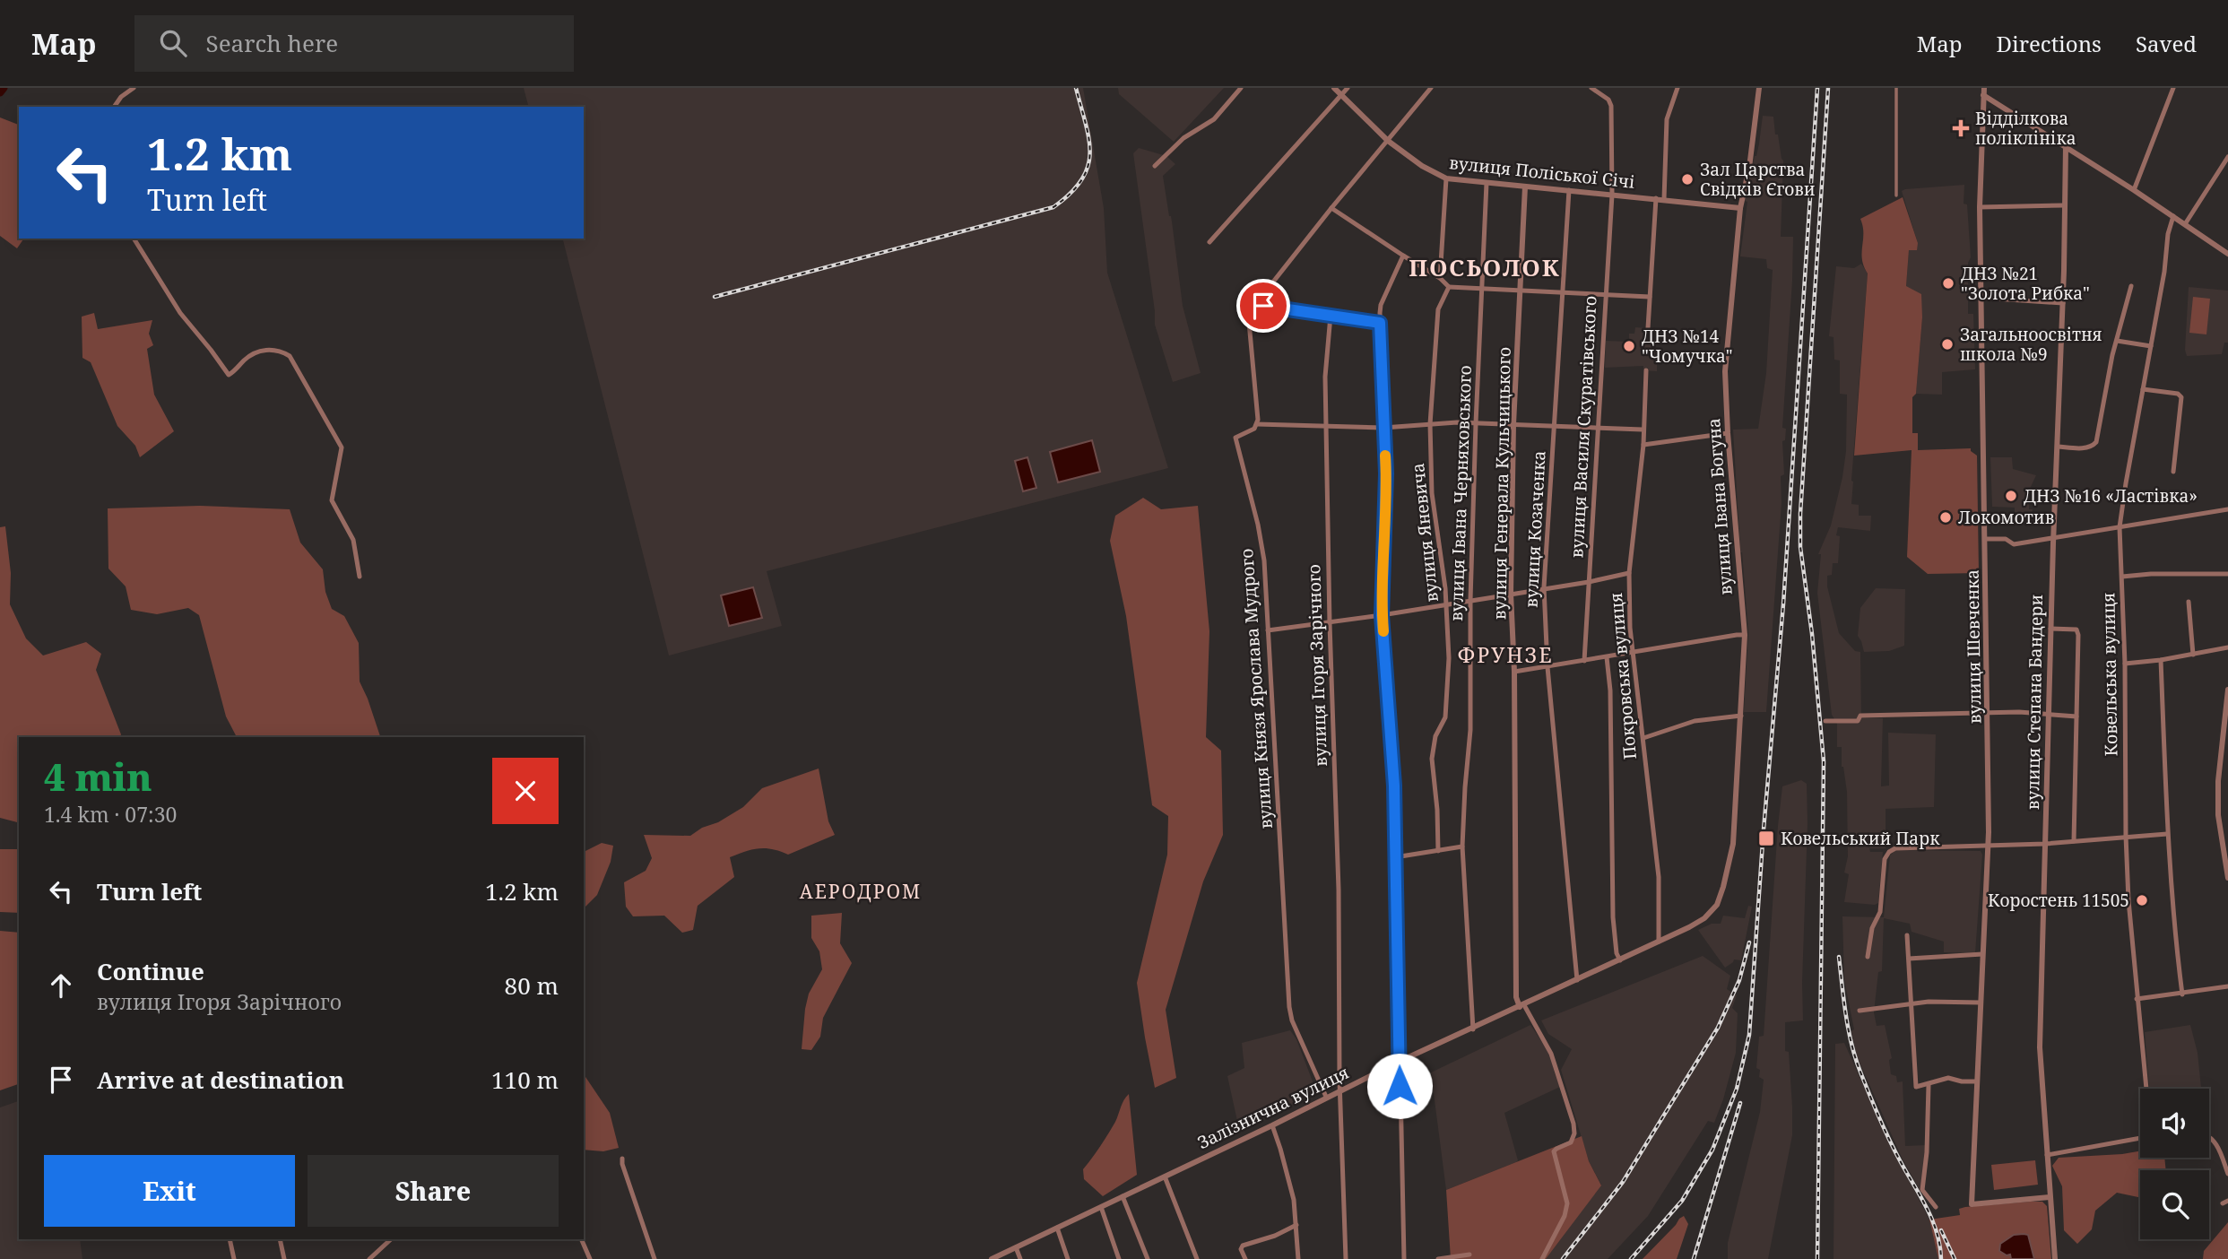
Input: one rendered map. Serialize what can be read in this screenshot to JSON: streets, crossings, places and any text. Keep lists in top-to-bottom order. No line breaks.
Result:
{"streets":{"street":["вулиця Поліської Січі","вулиця Василя Скуратівського","вулиця Генерала Кульчицького","вулиця Івана Черняховського","вулиця Івана Богуна","вулиця Козаченка","вулиця Яневича","вулиця Шевченка","вулиця Ігоря Зарічного","Ковельська вулиця","Покровська вулиця","вулиця Князя Ярослава Мудрого","вулиця Степана Бандери","Залізнична вулиця"]},"crossings":[["вулиця Поліської Січі","вулиця Василя Скуратівського"],["вулиця Поліської Січі","вулиця Генерала Кульчицького"],["вулиця Поліської Січі","вулиця Івана Черняховського"],["вулиця Поліської Січі","вулиця Івана Богуна"],["вулиця Поліської Січі","вулиця Козаченка"],["вулиця Генерала Кульчицького","Залізнична вулиця"],["вулиця Івана Черняховського","Залізнична вулиця"],["вулиця Івана Богуна","Залізнична вулиця"],["вулиця Козаченка","Залізнична вулиця"],["вулиця Шевченка","вулиця Степана Бандери"],["вулиця Ігоря Зарічного","Залізнична вулиця"],["Покровська вулиця","Залізнична вулиця"],["вулиця Князя Ярослава Мудрого","Залізнична вулиця"]],"districts":["ПОСЬОЛОК","ФРУНЗЕ","АЕРОДРОМ"],"places":{"health":["Відділкова поліклініка"],"other":["Зал Царства Свідків Єгови","ДНЗ №21 \"Золота Рибка\"","Загальноосвітня школа №9","ДНЗ №14 \"Чомучка\"","ДНЗ №16 «Ластівка»","Локомотив","Коростень 11505"],"transit":["Ковельський Парк"]},"page":{"header":"Map","search":"Search here","nav":["Map","Directions","Saved"],"turn":["1.2 km","Turn left"],"heading":["4 min","1.4 km · 07:30"],"list":[{"name":"Turn left","value":"1.2 km"},{"name":"Continue","note":"вулиця Ігоря Зарічного","value":"80 m"},{"name":"Arrive at destination","value":"110 m"}],"buttons":["Exit","Share"]}}
